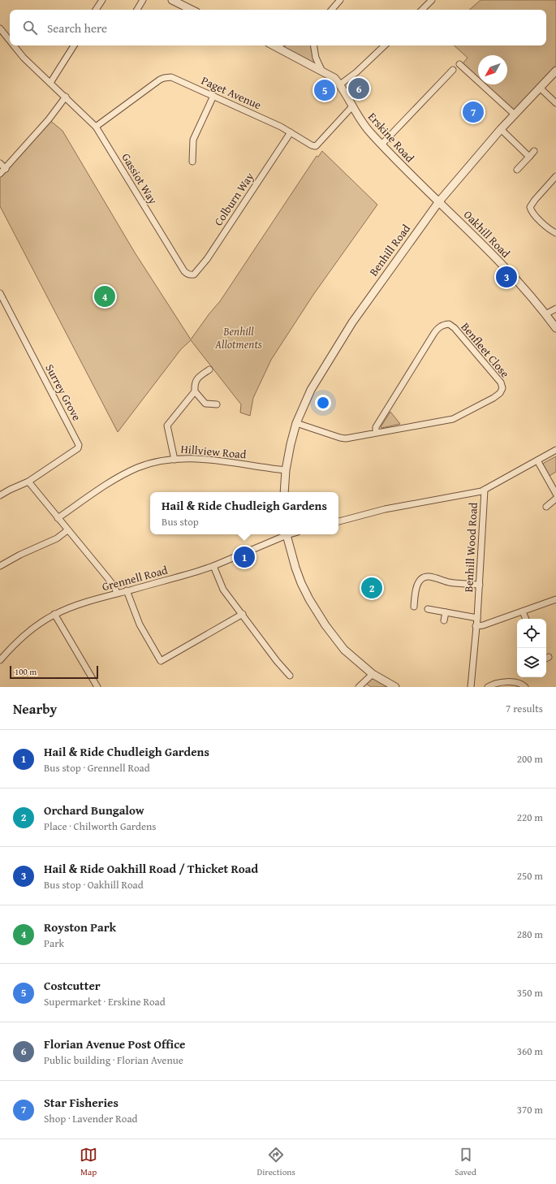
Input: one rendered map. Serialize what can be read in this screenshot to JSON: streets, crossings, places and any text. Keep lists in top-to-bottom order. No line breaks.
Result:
{"streets":{"street":["Paget Avenue","Erskine Road","Gassiot Way","Colburn Way","Oakhill Road","Benhill Road","Benfleet Close","Surrey Grove","Hillview Road","Benhill Wood Road","Grennell Road"]},"crossings":[["Paget Avenue","Erskine Road"],["Paget Avenue","Gassiot Way"],["Paget Avenue","Colburn Way"],["Erskine Road","Oakhill Road"],["Erskine Road","Benhill Road"],["Gassiot Way","Colburn Way"],["Oakhill Road","Benhill Road"],["Benhill Road","Benfleet Close"],["Benhill Road","Hillview Road"]],"parks":["Benhill Allotments"],"scale_bar":"100 m","north":"bottom left","page":{"search":"Search here","pins":["6","5","7","3","4","1","2"],"popup":["Hail & Ride Chudleigh Gardens","Bus stop"],"scale":"100 m","heading":["Nearby","7 results"],"list":[{"mark":"1","name":"Hail & Ride Chudleigh Gardens","note":"Bus stop · Grennell Road","value":"200 m"},{"mark":"2","name":"Orchard Bungalow","note":"Place · Chilworth Gardens","value":"220 m"},{"mark":"3","name":"Hail & Ride Oakhill Road / Thicket Road","note":"Bus stop · Oakhill Road","value":"250 m"},{"mark":"4","name":"Royston Park","note":"Park","value":"280 m"},{"mark":"5","name":"Costcutter","note":"Supermarket · Erskine Road","value":"350 m"},{"mark":"6","name":"Florian Avenue Post Office","note":"Public building · Florian Avenue","value":"360 m"},{"mark":"7","name":"Star Fisheries","note":"Shop · Lavender Road","value":"370 m"}],"nav":["Map","Directions","Saved"]}}
